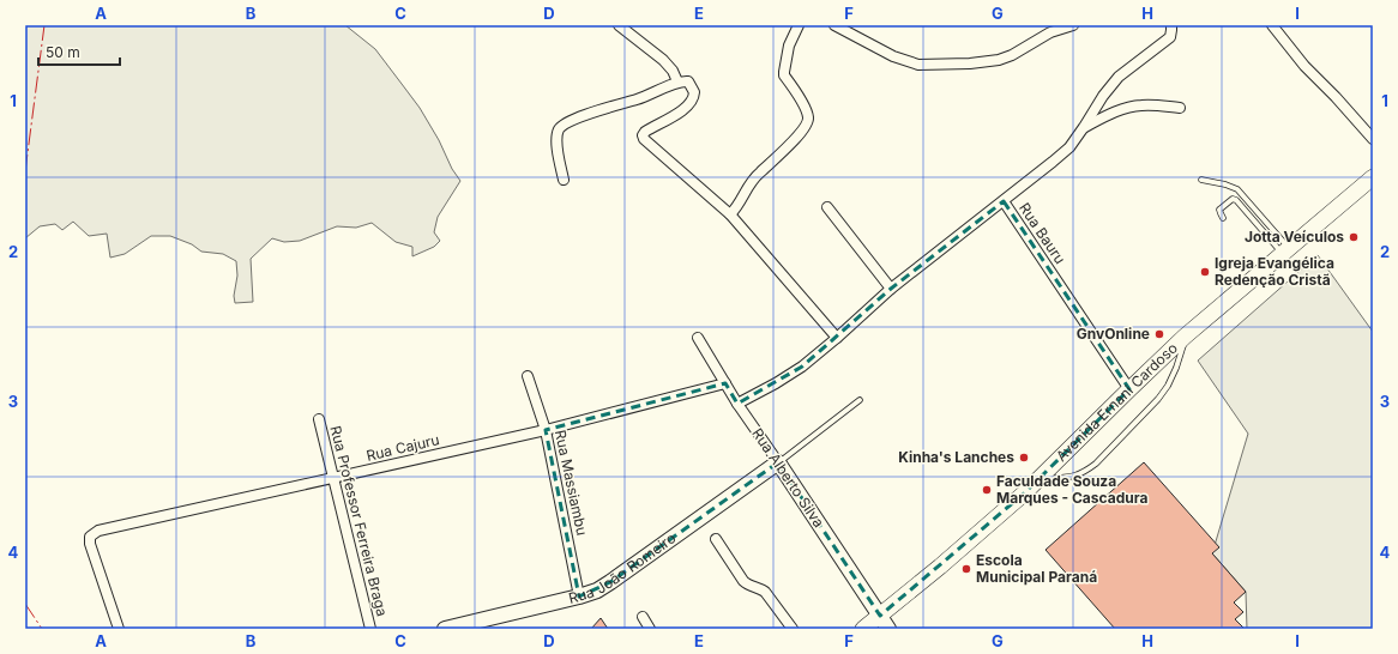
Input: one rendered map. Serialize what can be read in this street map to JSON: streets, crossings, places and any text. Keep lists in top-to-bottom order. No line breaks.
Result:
{"streets":{"main road":["Avenida Ernani Cardoso"],"street":["Rua Bauru","Rua Cajuru","Rua Alberto Silva","Rua Massiambu","Rua Professor Ferreira Braga","Rua João Romeiro"]},"crossings":[["Rua Bauru","Avenida Ernani Cardoso"],["Rua Bauru","Rua Alberto Silva"],["Avenida Ernani Cardoso","Rua Alberto Silva"],["Rua Cajuru","Rua Alberto Silva"],["Rua Cajuru","Rua Massiambu"],["Rua Cajuru","Rua Professor Ferreira Braga"],["Rua Alberto Silva","Rua João Romeiro"],["Rua Massiambu","Rua João Romeiro"]],"places":["Jotta Veículos","Igreja Evangélica Redenção Cristã","GnvOnline","Kinha's Lanches","Faculdade Souza Marques - Cascadura","Escola Municipal Paraná"],"scale_bar":"50 m","grid":{"columns":["A","B","C","D","E","F","G","H","I"],"rows":["1","2","3","4"]}}
